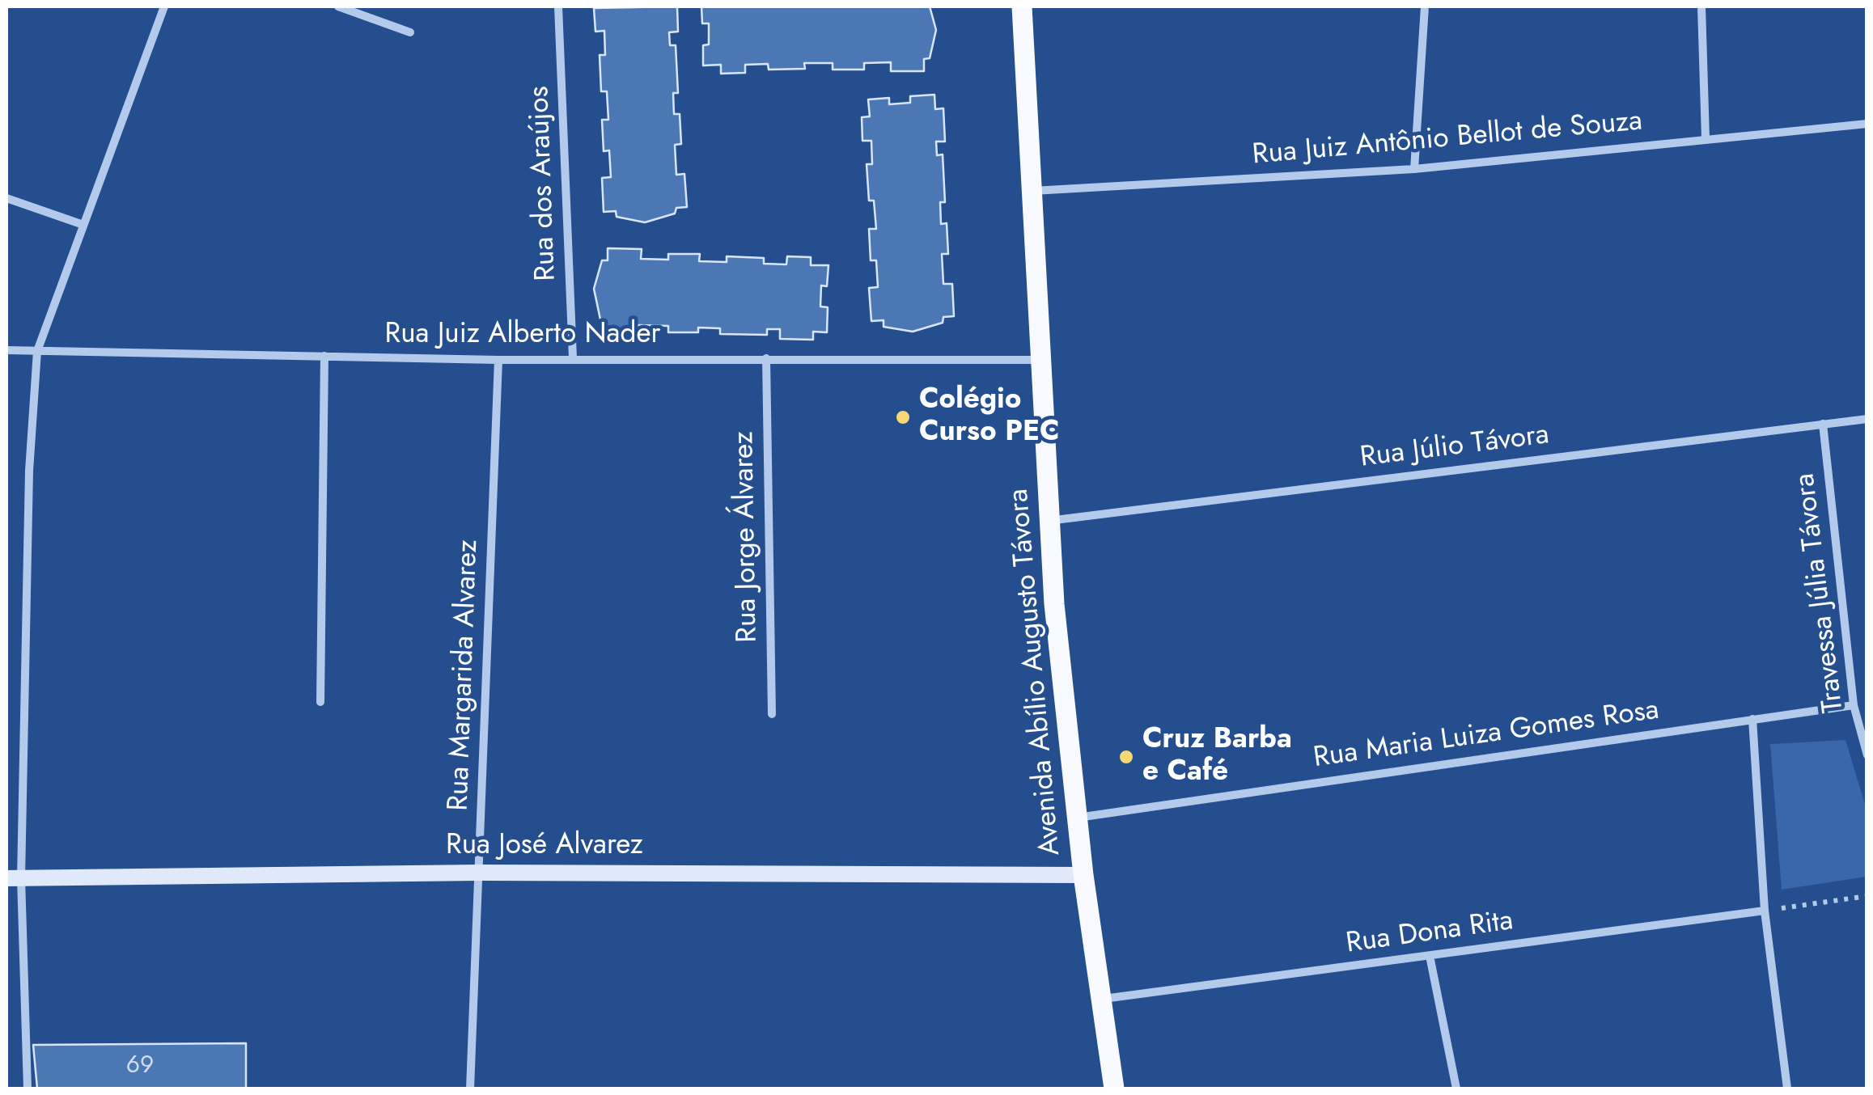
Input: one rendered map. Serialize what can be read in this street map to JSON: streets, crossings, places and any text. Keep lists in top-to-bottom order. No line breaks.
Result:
{"streets":{"main road":["Avenida Abílio Augusto Távora","Rua José Alvarez"],"street":["Rua Juiz Antônio Bellot de Souza","Rua dos Araújos","Rua Juiz Alberto Nader","Rua Júlio Távora","Rua Jorge Álvarez","Travessa Júlia Távora","Rua Margarida Alvarez","Rua Maria Luiza Gomes Rosa","Rua Dona Rita"]},"crossings":[["Rua Juiz Antônio Bellot de Souza","Avenida Abílio Augusto Távora"],["Rua dos Araújos","Rua Juiz Alberto Nader"],["Rua Juiz Alberto Nader","Rua Jorge Álvarez"],["Rua Juiz Alberto Nader","Avenida Abílio Augusto Távora"],["Rua Juiz Alberto Nader","Rua Margarida Alvarez"],["Rua Júlio Távora","Travessa Júlia Távora"],["Rua Júlio Távora","Avenida Abílio Augusto Távora"],["Travessa Júlia Távora","Rua Maria Luiza Gomes Rosa"],["Avenida Abílio Augusto Távora","Rua Maria Luiza Gomes Rosa"],["Avenida Abílio Augusto Távora","Rua José Alvarez"],["Avenida Abílio Augusto Távora","Rua Dona Rita"],["Rua Margarida Alvarez","Rua José Alvarez"]],"places":["Colégio Curso PEC","Cruz Barba e Café"],"house_numbers":["69"]}
